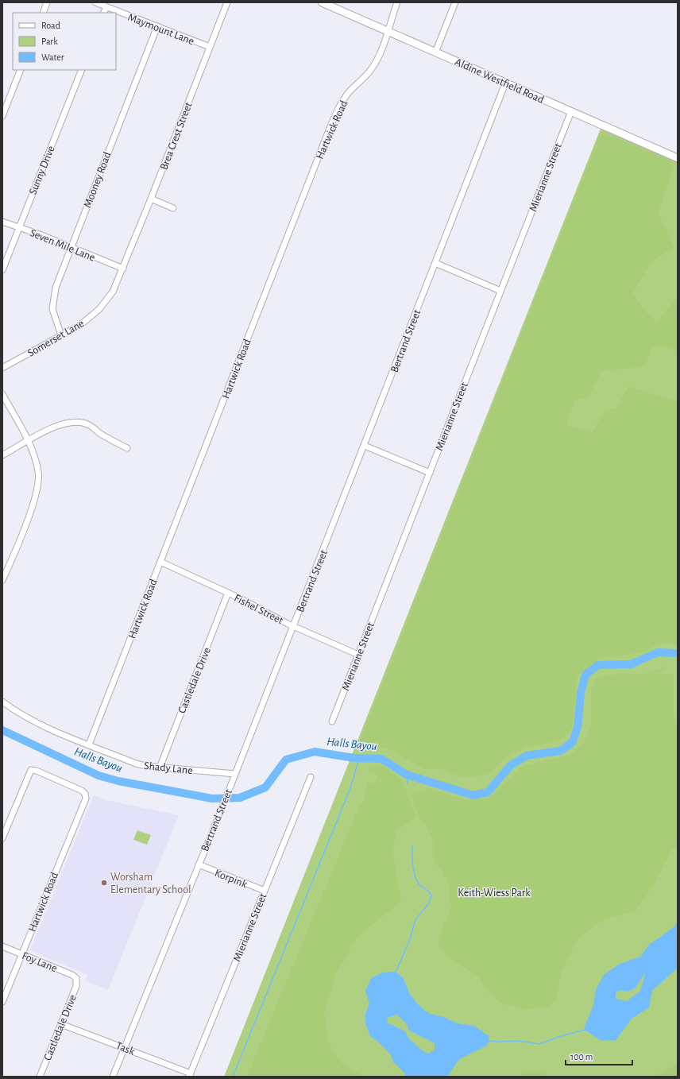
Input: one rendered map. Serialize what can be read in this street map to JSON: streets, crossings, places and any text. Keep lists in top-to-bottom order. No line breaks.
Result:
{"streets":{"main road":["Aldine Westfield Road"],"street":["Maymount Lane","Hartwick Road","Brea Crest Street","Sunny Drive","Mierianne Street","Mooney Road","Seven Mile Lane","Somerset Lane","Bertrand Street","Fishel Street","Castledale Drive","Shady Lane","Korpink","Foy Lane","Task"]},"crossings":[["Maymount Lane","Brea Crest Street"],["Maymount Lane","Mooney Road"],["Aldine Westfield Road","Hartwick Road"],["Aldine Westfield Road","Mierianne Street"],["Aldine Westfield Road","Bertrand Street"],["Hartwick Road","Fishel Street"],["Hartwick Road","Shady Lane"],["Hartwick Road","Foy Lane"],["Brea Crest Street","Seven Mile Lane"],["Brea Crest Street","Somerset Lane"],["Sunny Drive","Seven Mile Lane"],["Mierianne Street","Fishel Street"],["Mierianne Street","Korpink"],["Mierianne Street","Task"],["Mooney Road","Seven Mile Lane"],["Mooney Road","Somerset Lane"],["Seven Mile Lane","Somerset Lane"],["Bertrand Street","Fishel Street"],["Bertrand Street","Shady Lane"],["Bertrand Street","Korpink"],["Bertrand Street","Task"],["Fishel Street","Castledale Drive"],["Castledale Drive","Shady Lane"],["Castledale Drive","Foy Lane"],["Castledale Drive","Task"]],"water":["Halls Bayou"],"parks":["Keith-Wiess Park"],"places":["Worsham Elementary School"],"legend":["Road","Park","Water"],"scale_bar":"100 m"}
